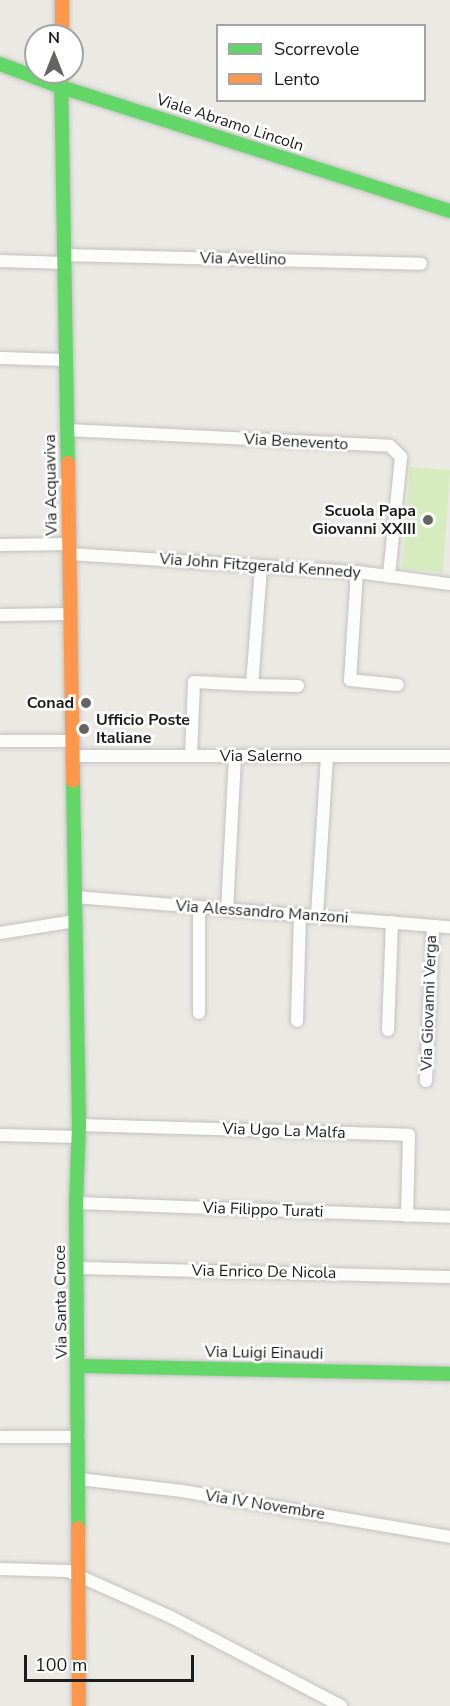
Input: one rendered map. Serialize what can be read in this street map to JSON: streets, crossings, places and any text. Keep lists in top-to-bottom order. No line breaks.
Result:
{"streets":{"street":["Viale Abramo Lincoln","Via Avellino","Via Benevento","Via Acquaviva","Via John Fitzgerald Kennedy","Via Salerno","Via Alessandro Manzoni","Via Giovanni Verga","Via Ugo La Malfa","Via Filippo Turati","Via Enrico De Nicola","Via Santa Croce","Via Luigi Einaudi","Via IV Novembre"]},"crossings":[["Viale Abramo Lincoln","Via Acquaviva"],["Via Avellino","Via Acquaviva"],["Via Benevento","Via Acquaviva"],["Via Benevento","Via John Fitzgerald Kennedy"],["Via Acquaviva","Via John Fitzgerald Kennedy"],["Via Acquaviva","Via Salerno"],["Via Acquaviva","Via Alessandro Manzoni"],["Via Acquaviva","Via Santa Croce"],["Via Alessandro Manzoni","Via Giovanni Verga"],["Via Alessandro Manzoni","Via Santa Croce"],["Via Ugo La Malfa","Via Filippo Turati"],["Via Ugo La Malfa","Via Santa Croce"],["Via Filippo Turati","Via Santa Croce"],["Via Enrico De Nicola","Via Santa Croce"],["Via Santa Croce","Via Luigi Einaudi"],["Via Santa Croce","Via IV Novembre"]],"places":["Scuola Papa Giovanni XXIII","Conad","Ufficio Poste Italiane"],"legend":["Scorrevole","Lento"],"scale_bar":"100 m","north":"top"}
